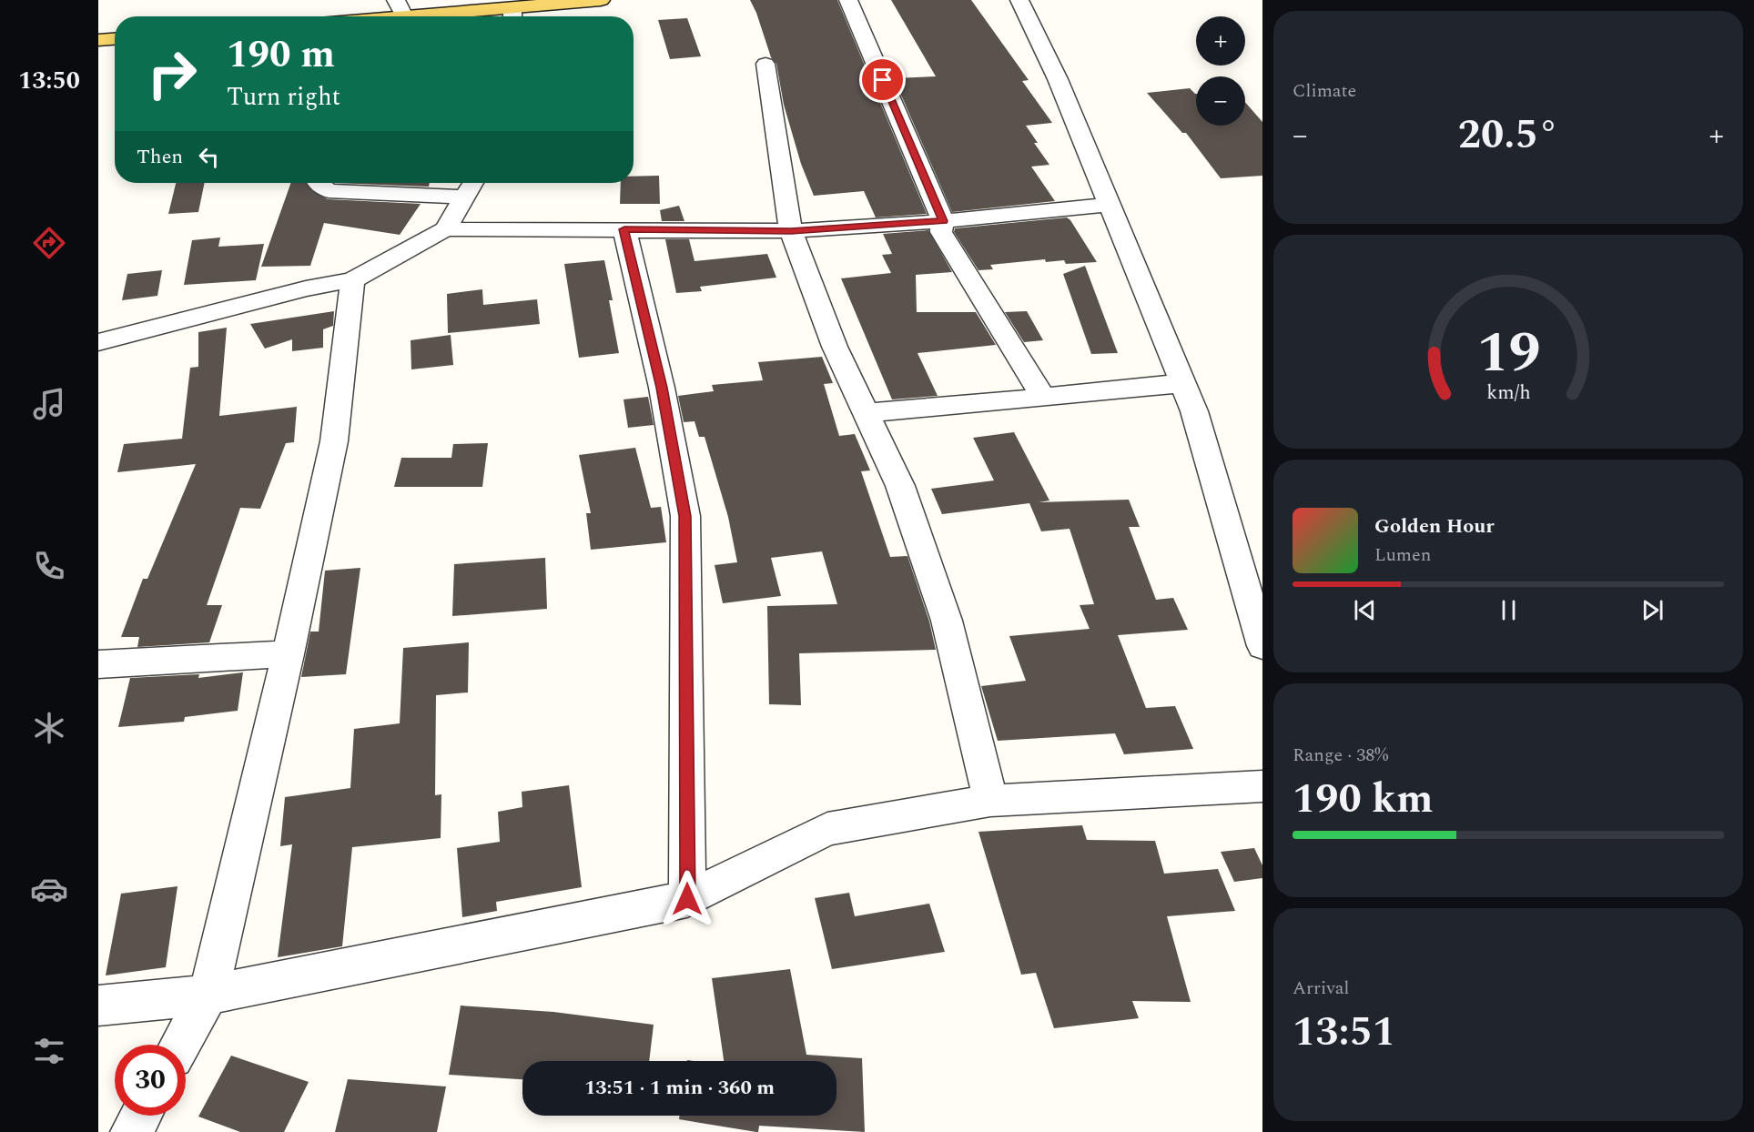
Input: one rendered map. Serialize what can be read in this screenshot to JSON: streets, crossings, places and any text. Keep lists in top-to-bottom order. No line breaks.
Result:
{"page":{"tabs":"13:50","tile":["Climate",["Range · 38%","190 km"],["Arrival","13:51"]],"map_buttons":["+","−"],"turn":["190 m","Turn right"],"heat":["−","20.5°","+"],"then":"Then","song":["Golden Hour","Lumen"],"limit":"30","trip":"13:51 · 1 min · 360 m","gauge":["19","km/h"]}}
